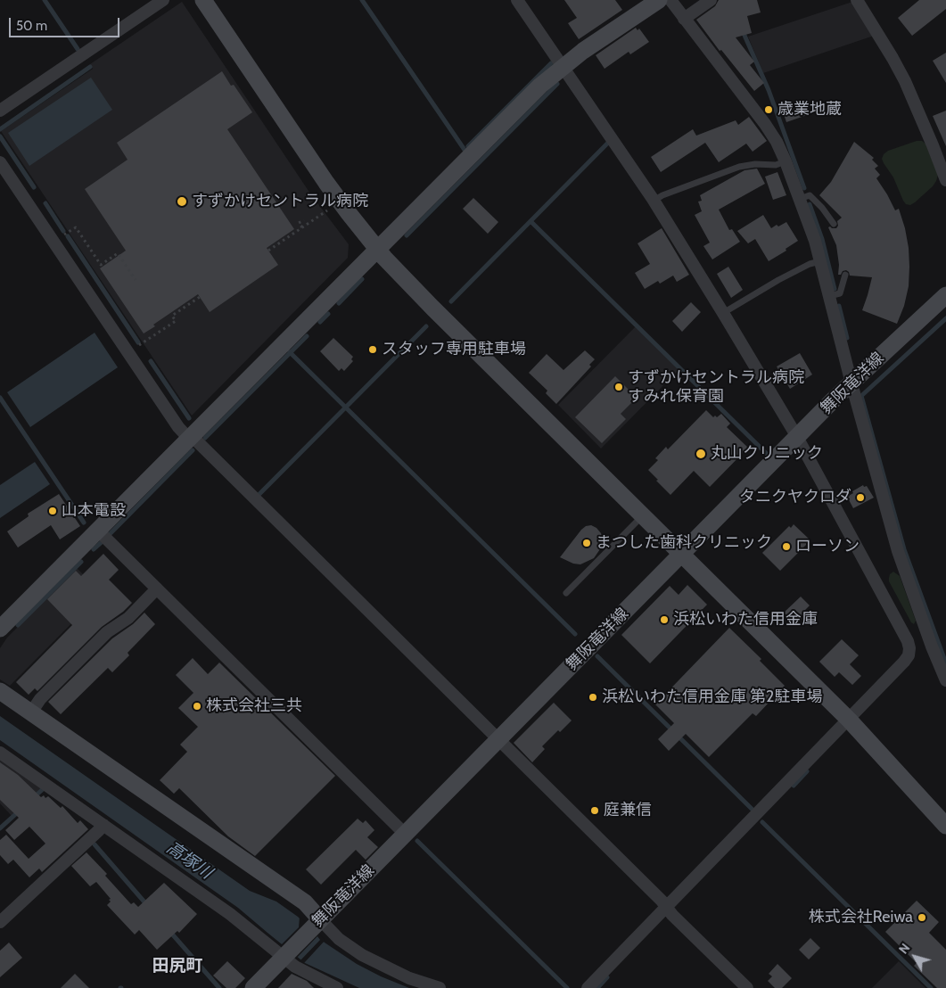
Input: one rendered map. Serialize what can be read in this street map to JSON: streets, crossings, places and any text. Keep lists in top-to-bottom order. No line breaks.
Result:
{"streets":{"street":["舞阪竜洋線"]},"districts":["田尻町"],"water":["高塚川"],"places":["歳業地蔵","すずかけセントラル病院","スタッフ専用駐車場","すずかけセントラル病院 すみれ保育園","丸山クリニック","タニクヤクロダ","山本電設","まつした歯科クリニック","ローソン","浜松いわた信用金庫","浜松いわた信用金庫 第2駐車場","株式会社三共","庭兼信","株式会社Reiwa"],"scale_bar":"50 m","north":"top left"}
